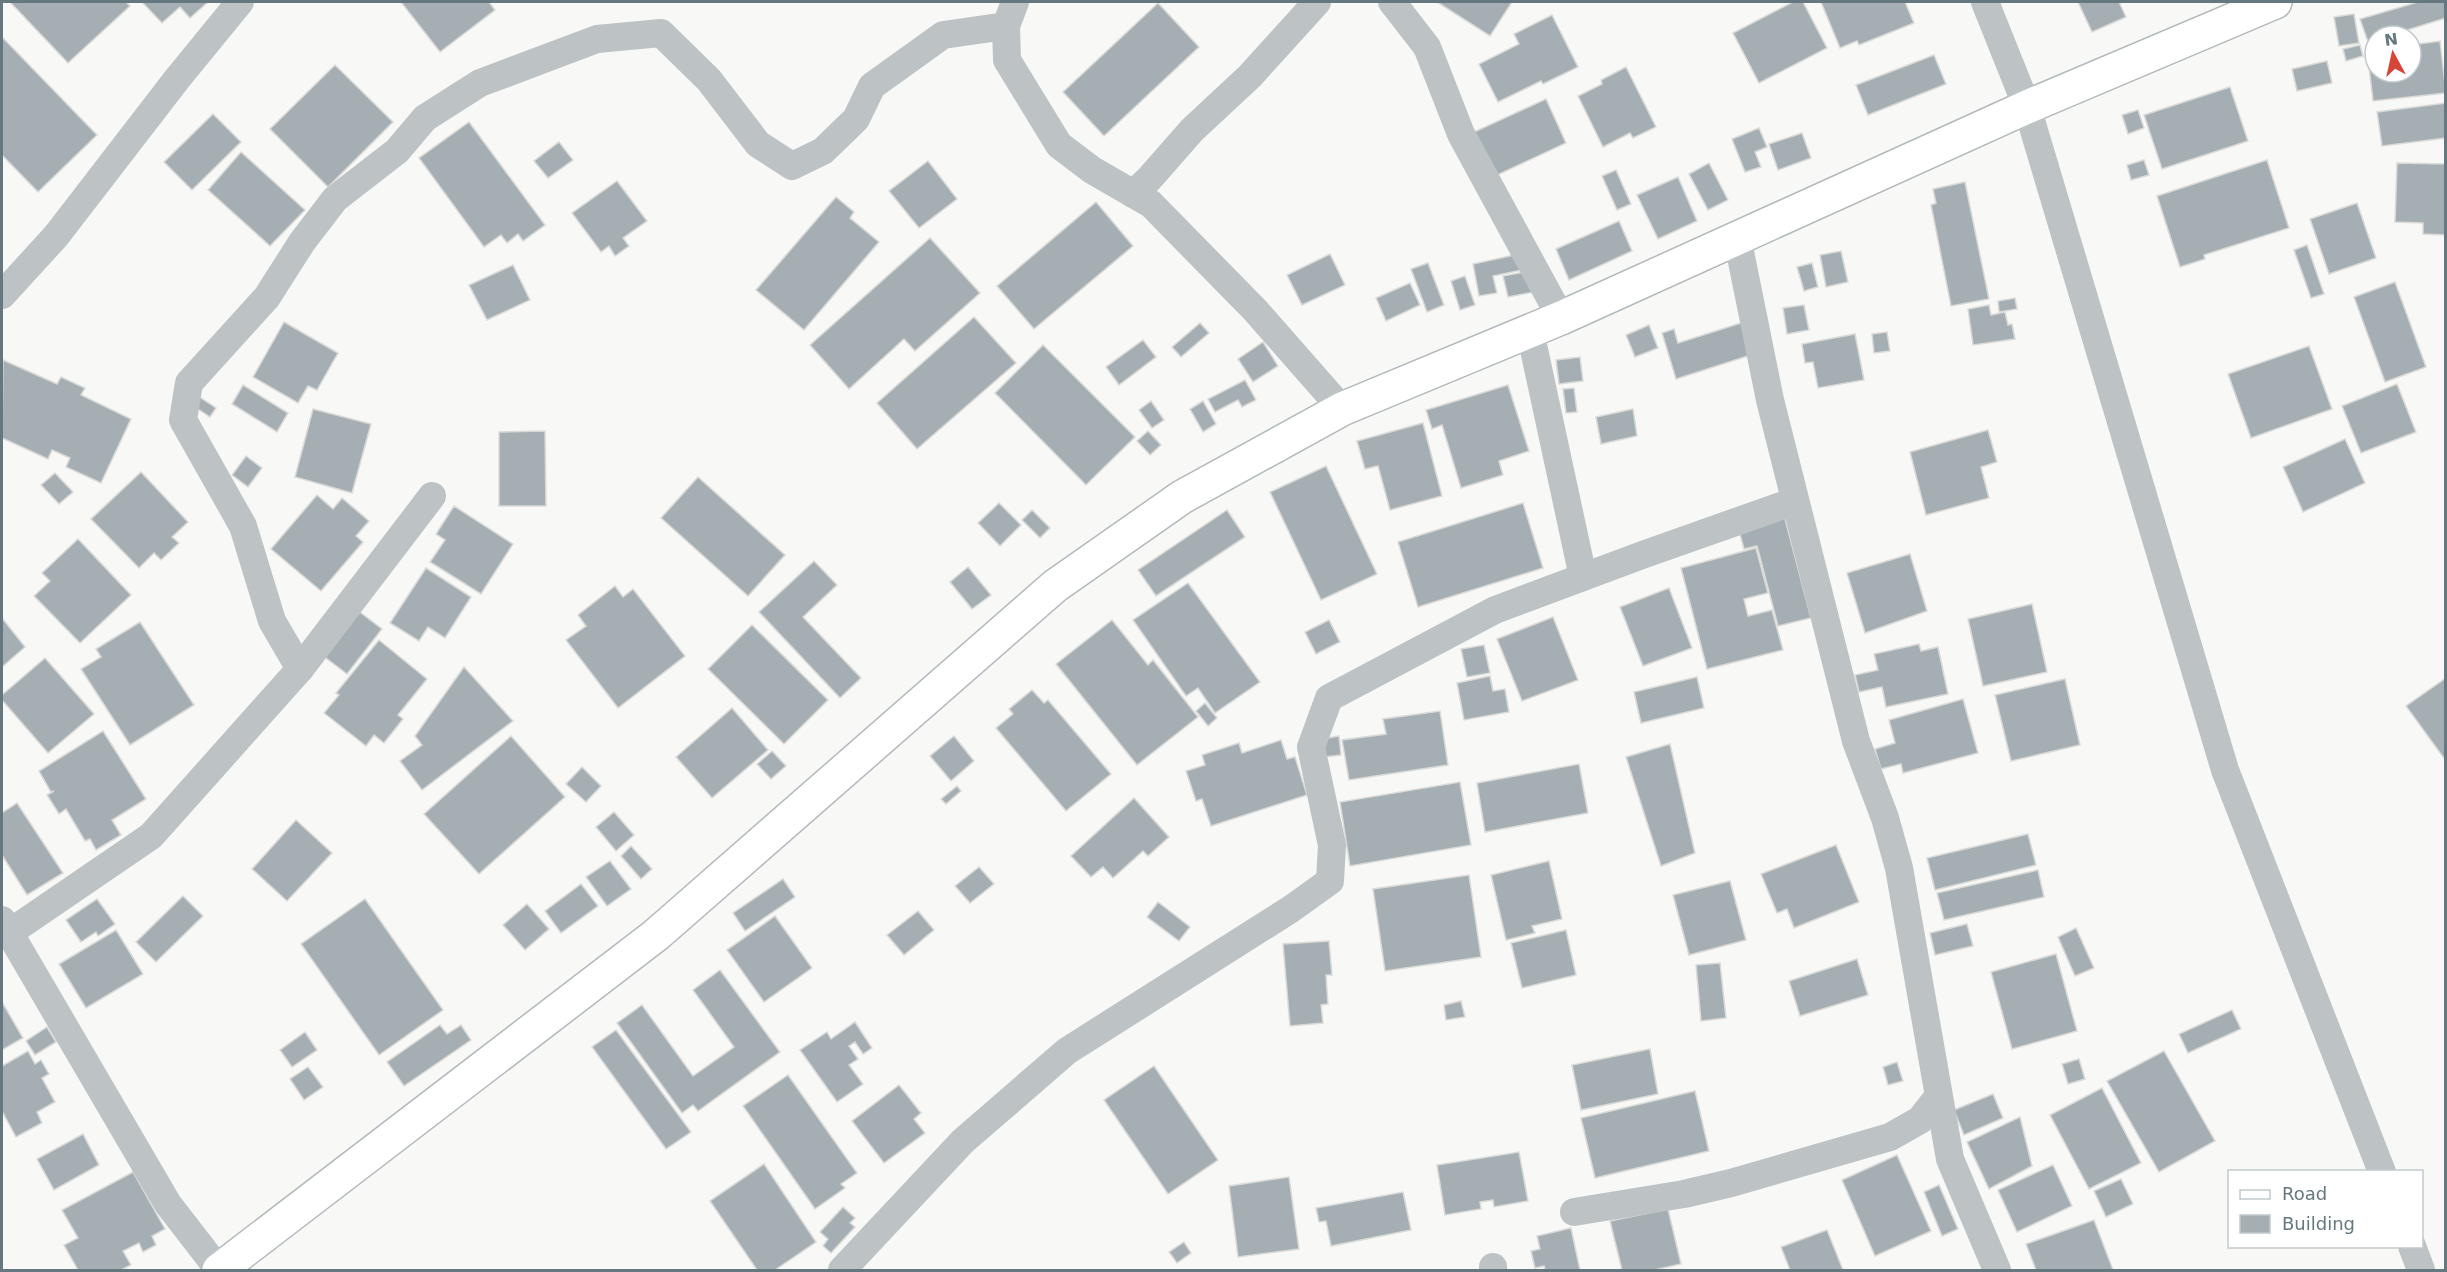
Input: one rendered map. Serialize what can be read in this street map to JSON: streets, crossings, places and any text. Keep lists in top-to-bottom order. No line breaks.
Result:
{"legend":["Road","Building"],"north":"top"}
